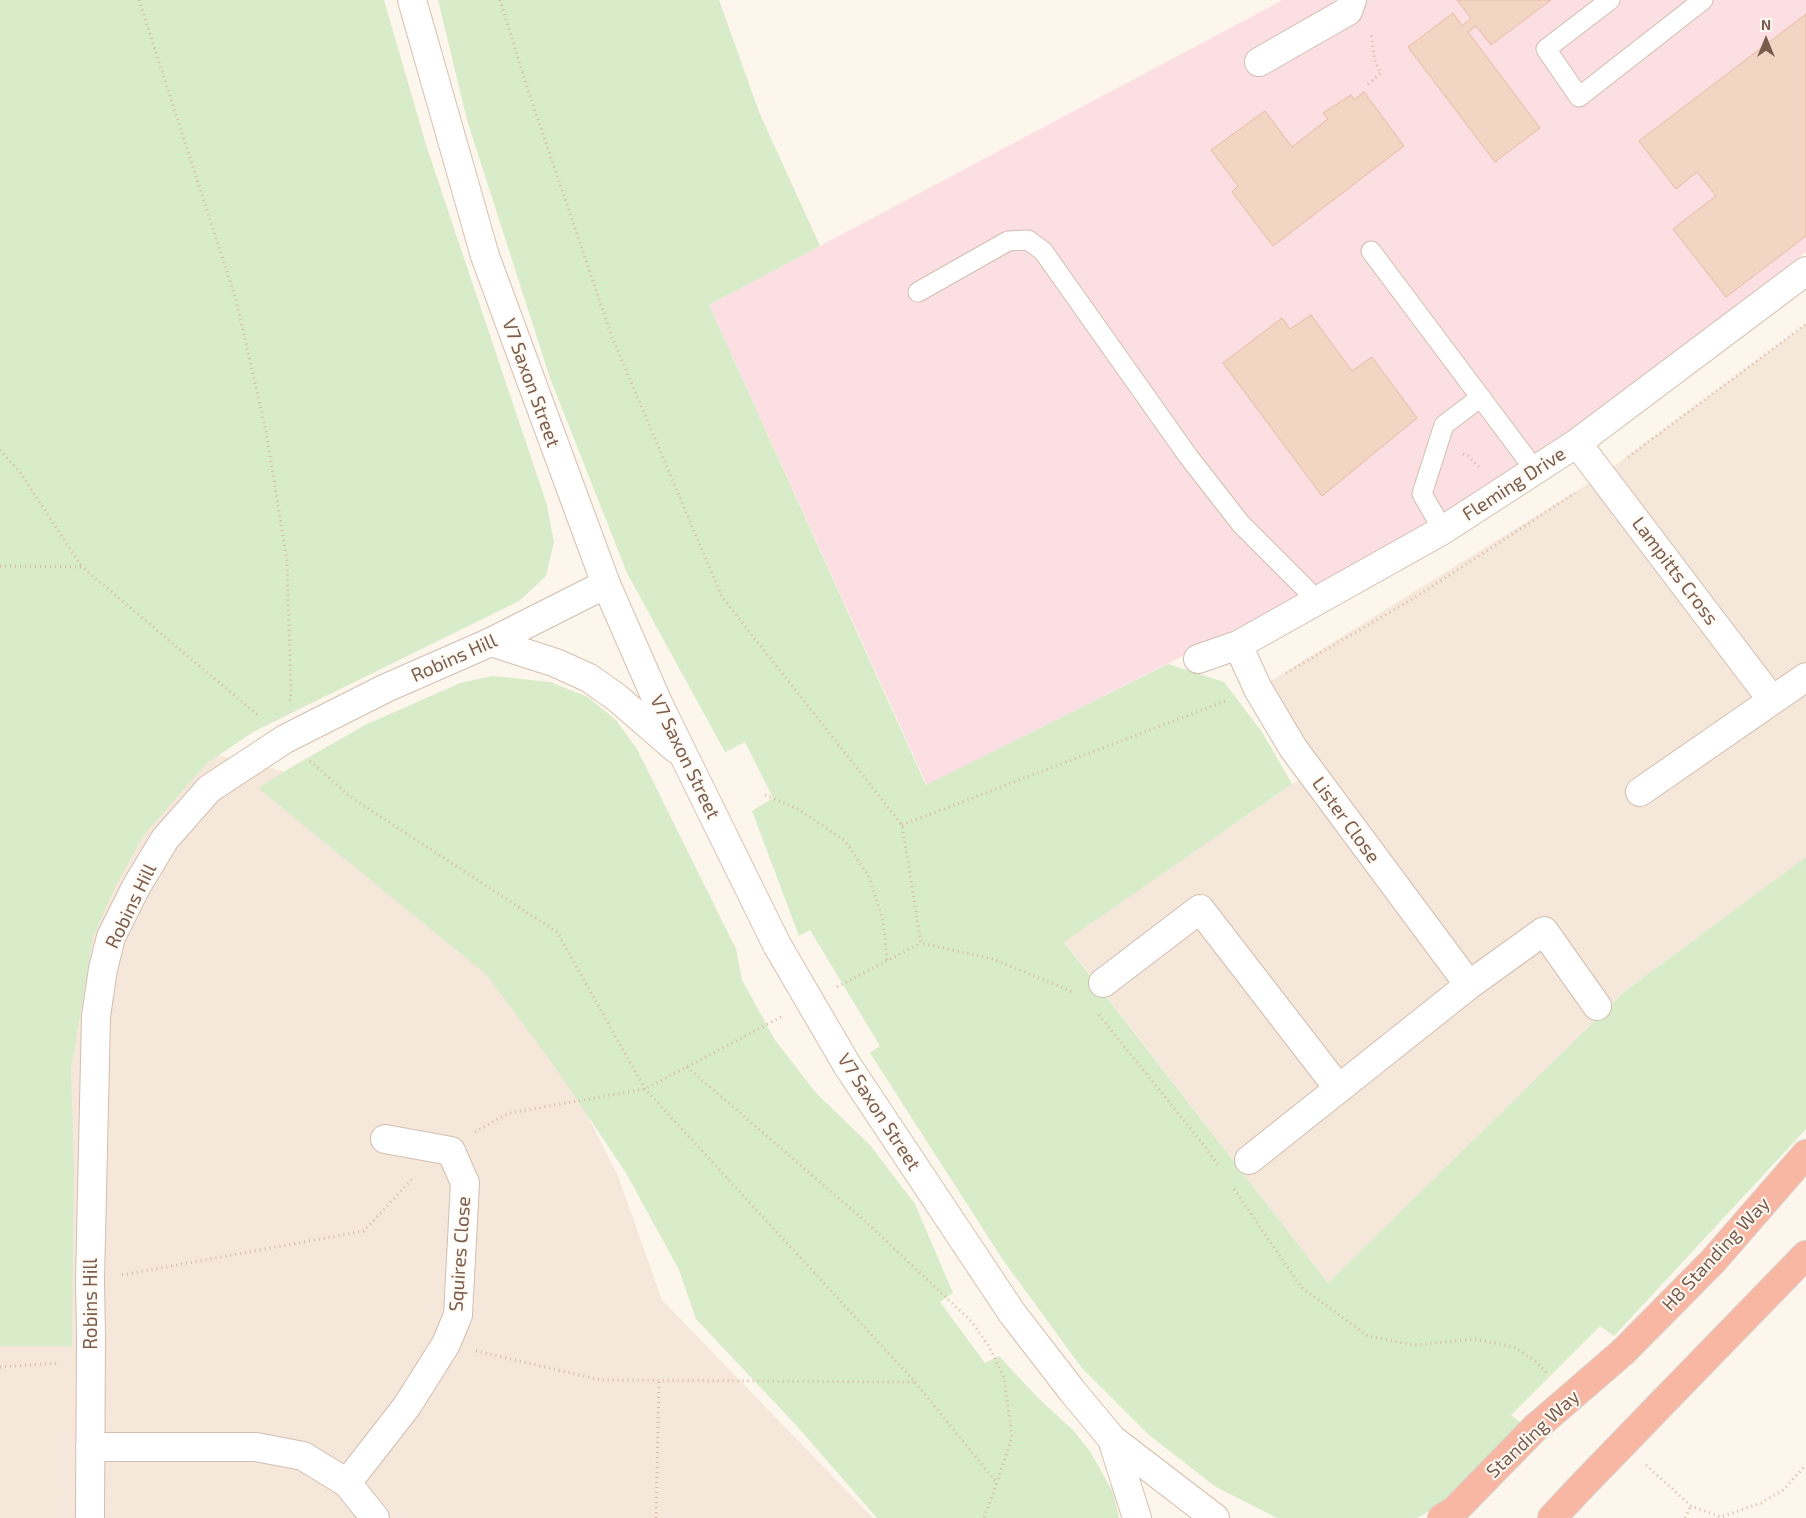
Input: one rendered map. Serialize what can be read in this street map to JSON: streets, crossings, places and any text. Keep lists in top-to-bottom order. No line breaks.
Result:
{"streets":{"highway":["H8 Standing Way","Standing Way"],"street":["V7 Saxon Street","Fleming Drive","Lampitts Cross","Robins Hill","Lister Close","Squires Close"]},"crossings":[["V7 Saxon Street","Robins Hill"],["Fleming Drive","Lampitts Cross"],["Fleming Drive","Lister Close"],["H8 Standing Way","Standing Way"]],"north":"top"}
